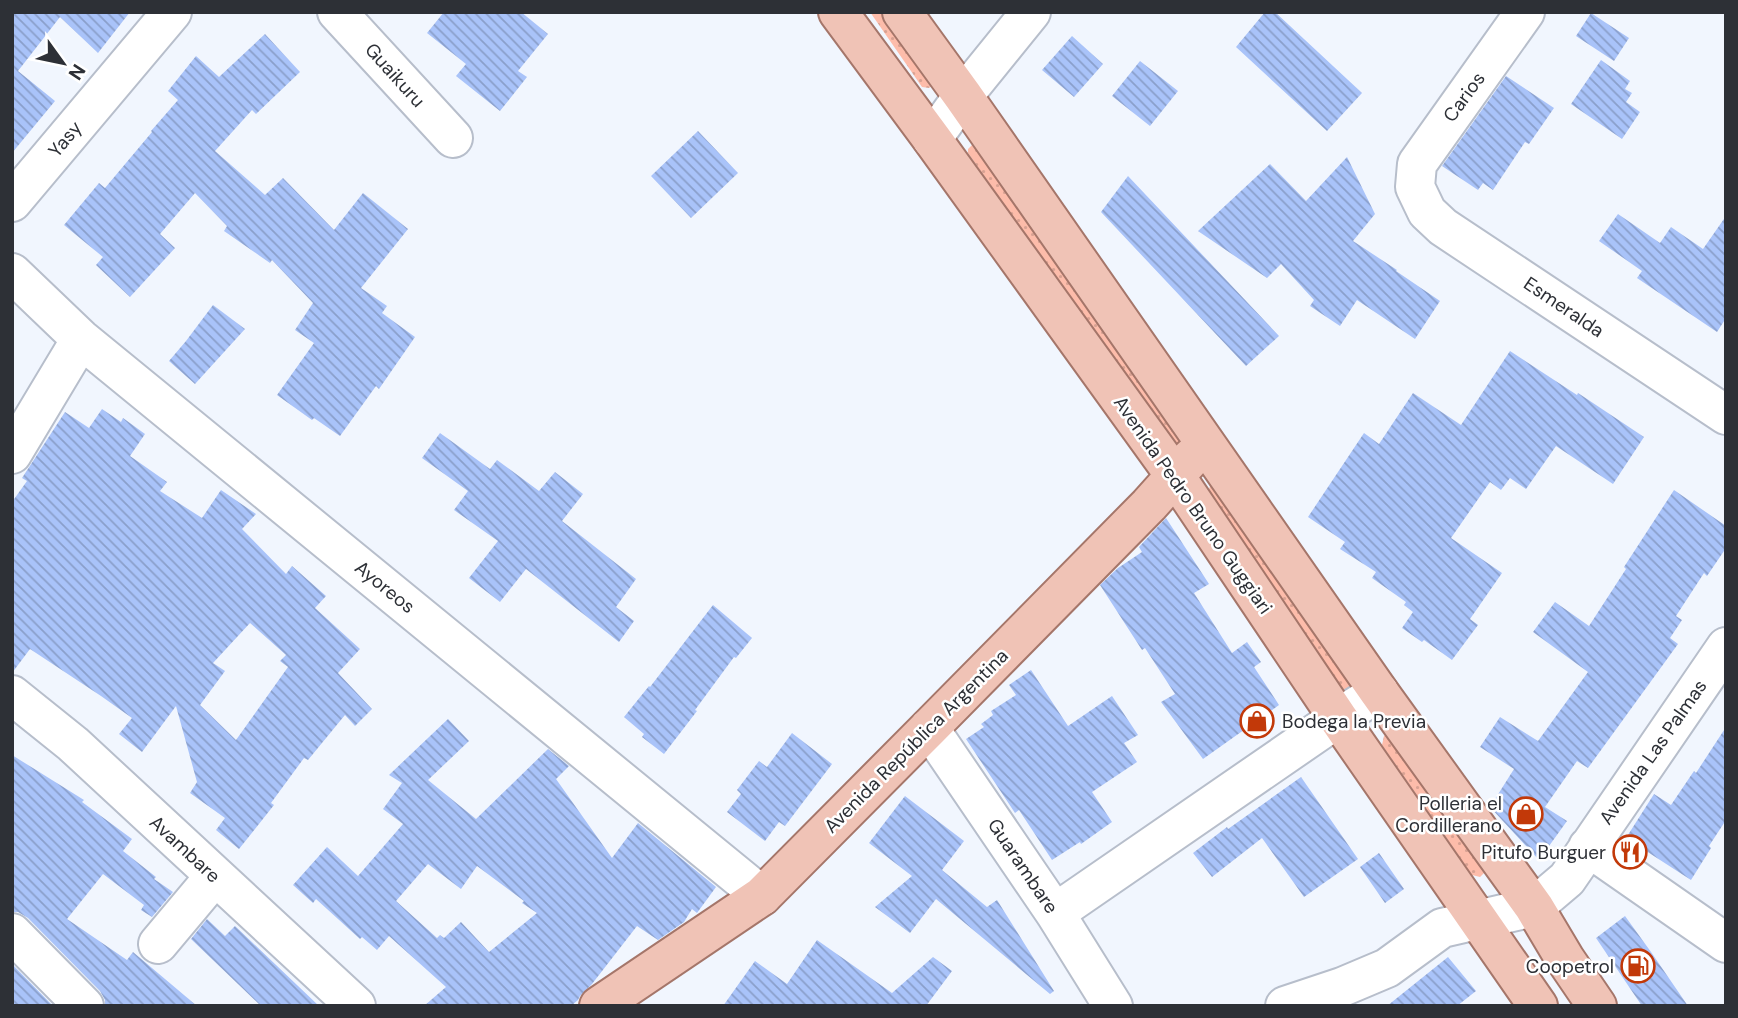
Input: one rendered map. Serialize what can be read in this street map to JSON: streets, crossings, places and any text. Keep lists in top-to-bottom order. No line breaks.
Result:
{"streets":{"main road":["Avenida Pedro Bruno Guggiari","Avenida República Argentina"],"street":["Guaikuru","Carios","Yasy","Esmeralda","Ayoreos","Avenida Las Palmas","Avambare","Guarambare"]},"crossings":[["Carios","Esmeralda"],["Avenida Pedro Bruno Guggiari","Avenida República Argentina"],["Avenida Pedro Bruno Guggiari","Avenida Las Palmas"],["Ayoreos","Avenida República Argentina"],["Avenida República Argentina","Guarambare"]],"places":{"shop":["Bodega la Previa","Polleria el Cordillerano"],"restaurant":["Pitufo Burguer"],"fuel station":["Coopetrol"]},"north":"bottom right"}
